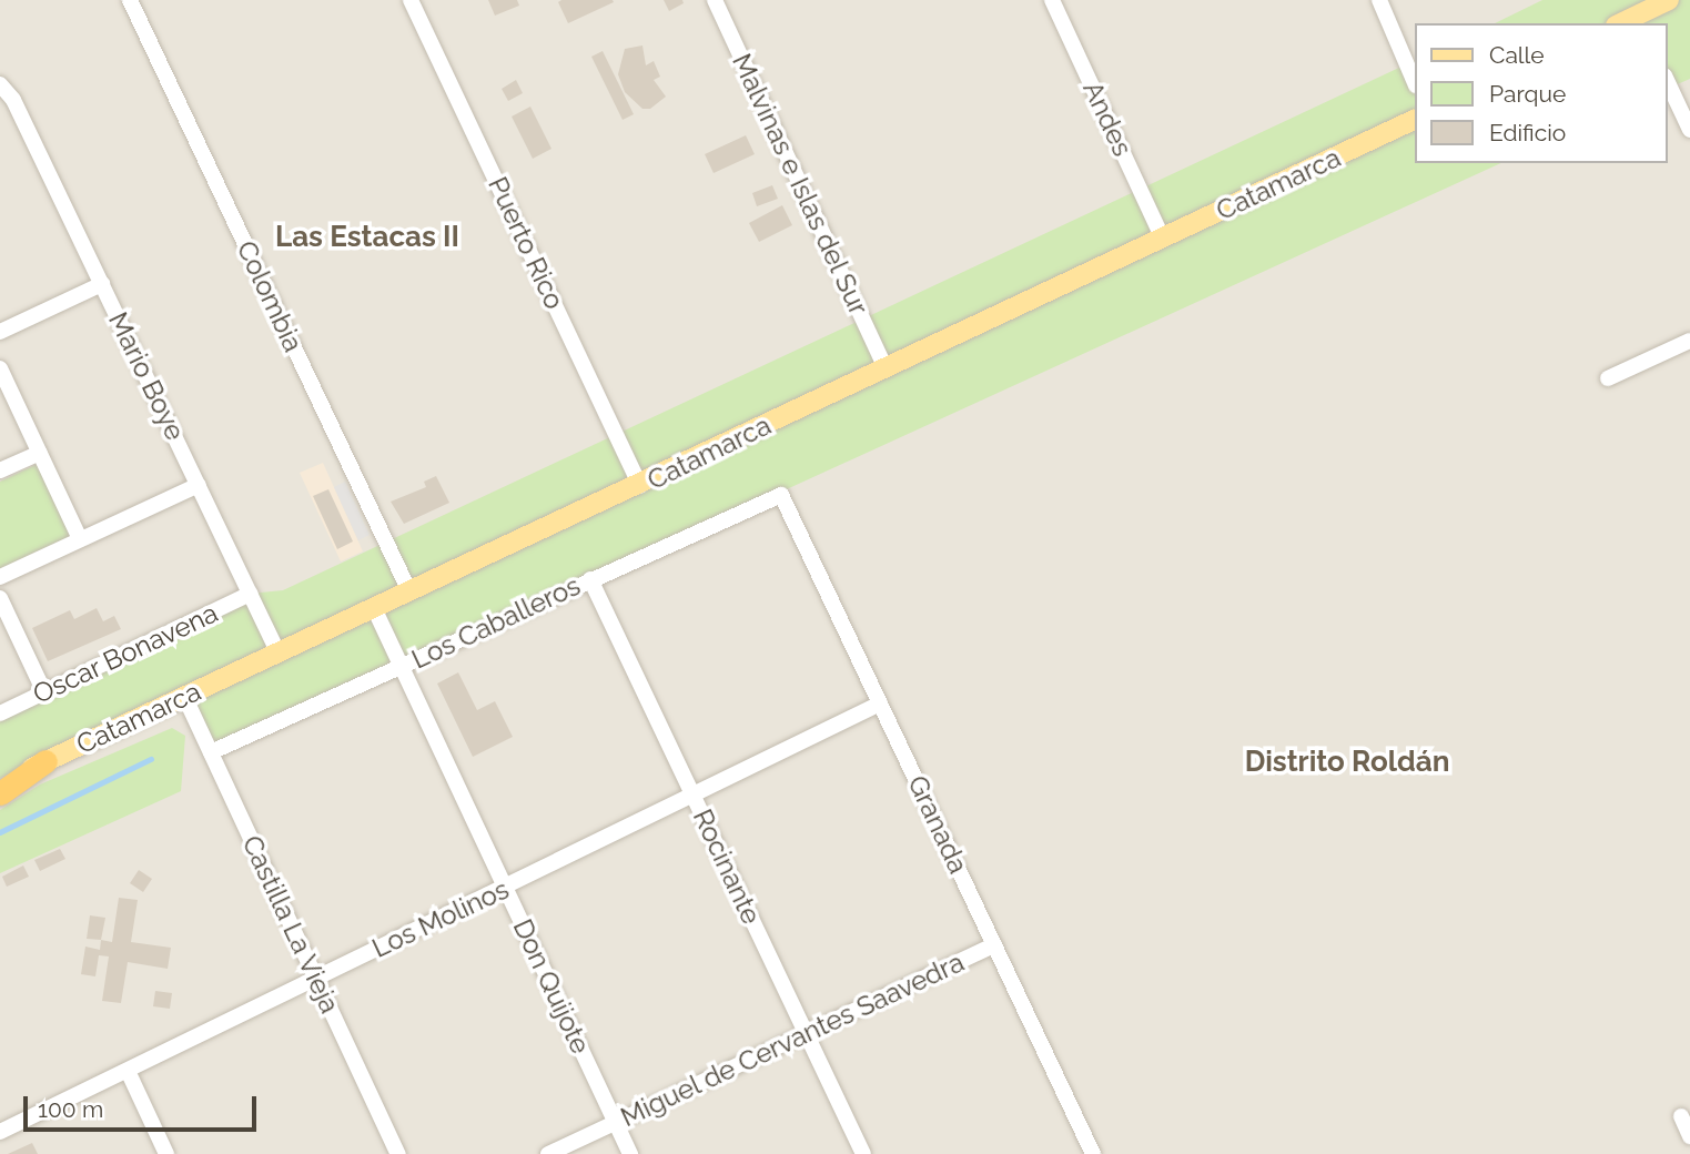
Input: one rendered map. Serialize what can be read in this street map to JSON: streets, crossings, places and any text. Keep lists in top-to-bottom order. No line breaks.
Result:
{"streets":{"main road":["Catamarca"],"street":["Andes","Malvinas e Islas del Sur","Puerto Rico","Colombia","Mario Boye","Los Caballeros","Oscar Bonavena","Granada","Rocinante","Los Molinos","Castilla La Vieja","Don Quijote","Miguel de Cervantes Saavedra"]},"crossings":[["Andes","Catamarca"],["Malvinas e Islas del Sur","Catamarca"],["Catamarca","Puerto Rico"],["Catamarca","Colombia"],["Catamarca","Mario Boye"],["Catamarca","Castilla La Vieja"],["Catamarca","Don Quijote"],["Mario Boye","Oscar Bonavena"],["Los Caballeros","Granada"],["Los Caballeros","Rocinante"],["Los Caballeros","Castilla La Vieja"],["Los Caballeros","Don Quijote"],["Granada","Los Molinos"],["Granada","Miguel de Cervantes Saavedra"],["Rocinante","Los Molinos"],["Rocinante","Miguel de Cervantes Saavedra"],["Los Molinos","Castilla La Vieja"],["Los Molinos","Don Quijote"],["Don Quijote","Miguel de Cervantes Saavedra"]],"districts":["Las Estacas II","Distrito Roldán"],"legend":["Calle","Parque","Edificio"],"scale_bar":"100 m"}
